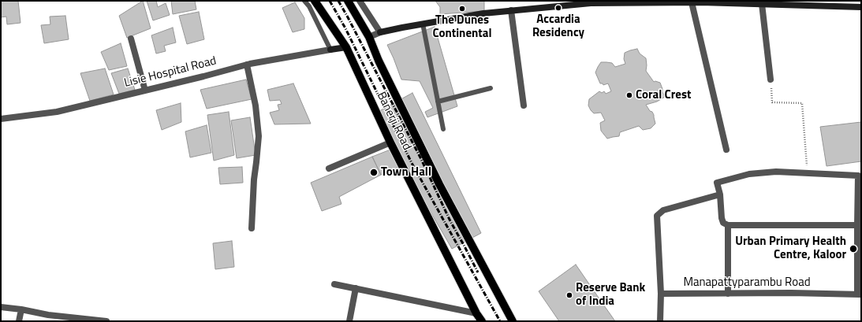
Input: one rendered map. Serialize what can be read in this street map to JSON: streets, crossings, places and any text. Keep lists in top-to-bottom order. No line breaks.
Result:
{"streets":{"main road":["Banerji Road"],"street":["Lisie Hospital Road","Manapattyparambu Road"]},"crossings":[["Lisie Hospital Road","Banerji Road"]],"places":["Accardia Residency","The Dunes Continental","Coral Crest","Town Hall","Urban Primary Health Centre, Kaloor","Reserve Bank of India"]}
